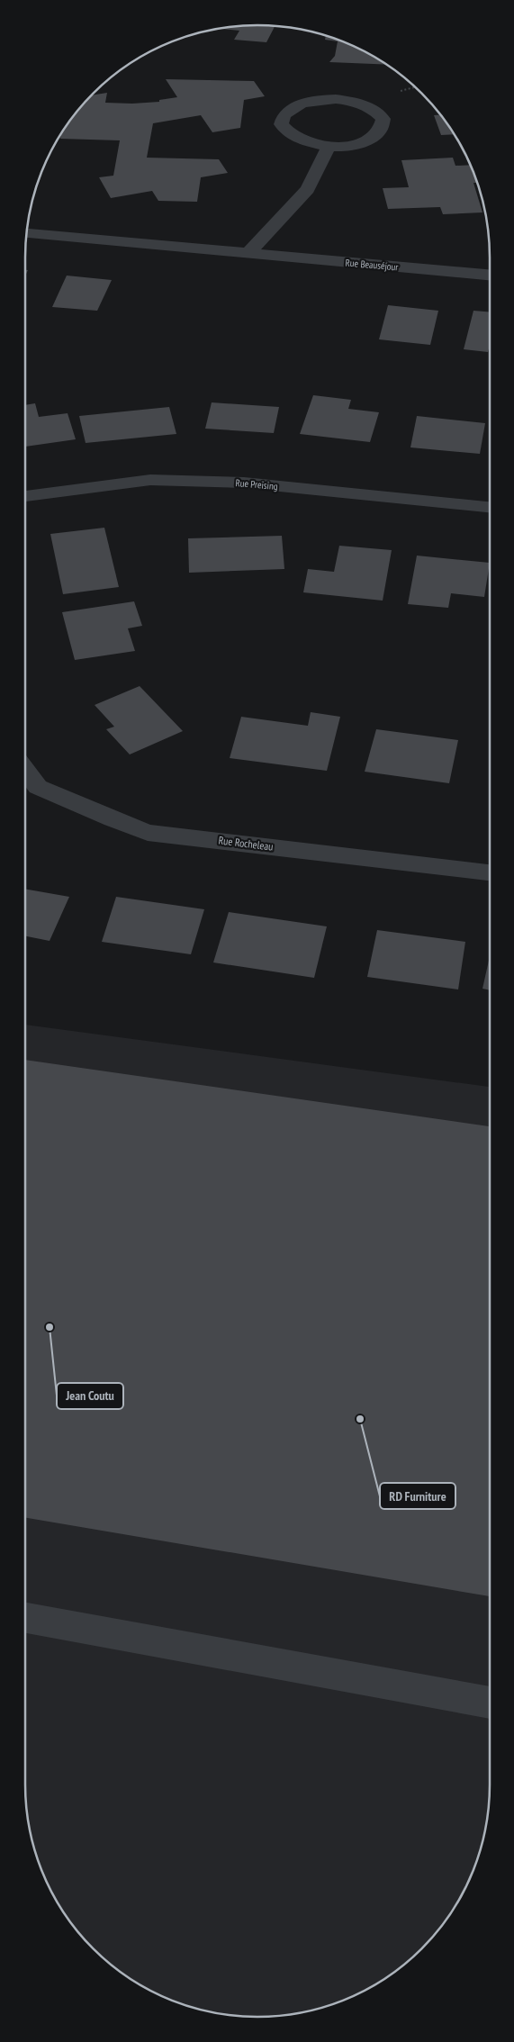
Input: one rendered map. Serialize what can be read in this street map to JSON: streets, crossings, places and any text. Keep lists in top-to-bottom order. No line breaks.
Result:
{"streets":{"street":["Rue Beauséjour","Rue Preising","Rue Rocheleau"]},"places":["Jean Coutu","RD Furniture"]}
